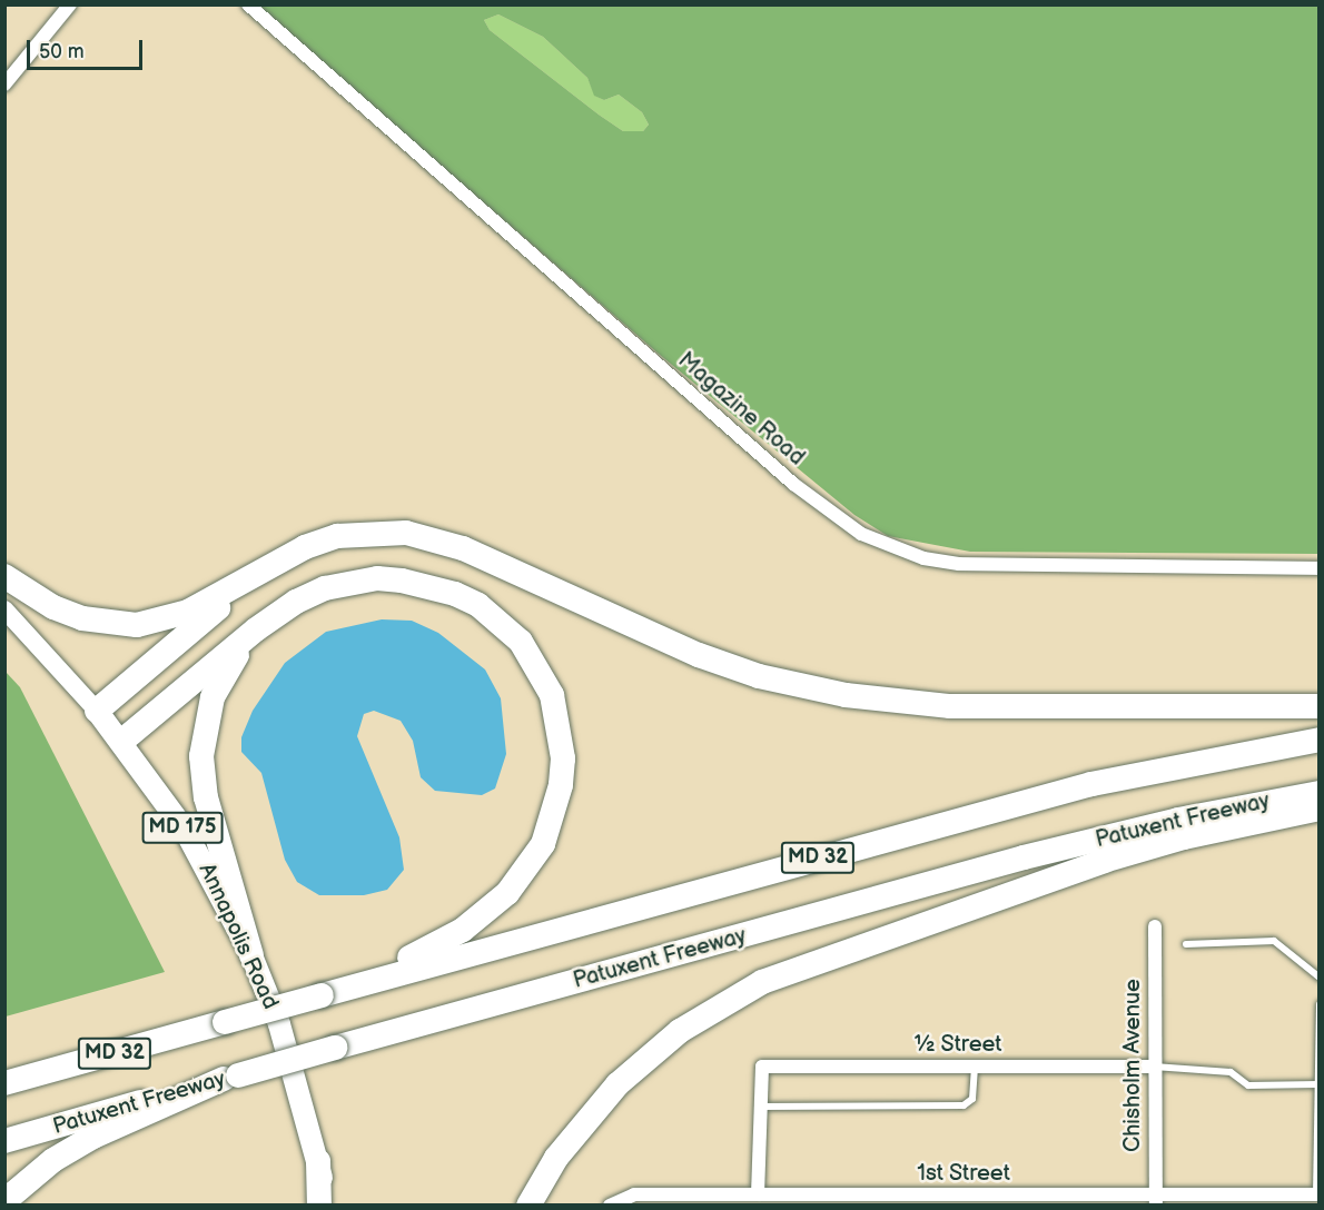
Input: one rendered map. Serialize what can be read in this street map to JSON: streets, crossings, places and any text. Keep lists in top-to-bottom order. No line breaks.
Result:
{"streets":{"highway":["Patuxent Freeway","MD 32"],"main road":["MD 175","Annapolis Road"],"street":["Magazine Road","½ Street","Chisholm Avenue","1st Street"]},"crossings":[["½ Street","Chisholm Avenue"],["Chisholm Avenue","1st Street"]],"scale_bar":"50 m"}
